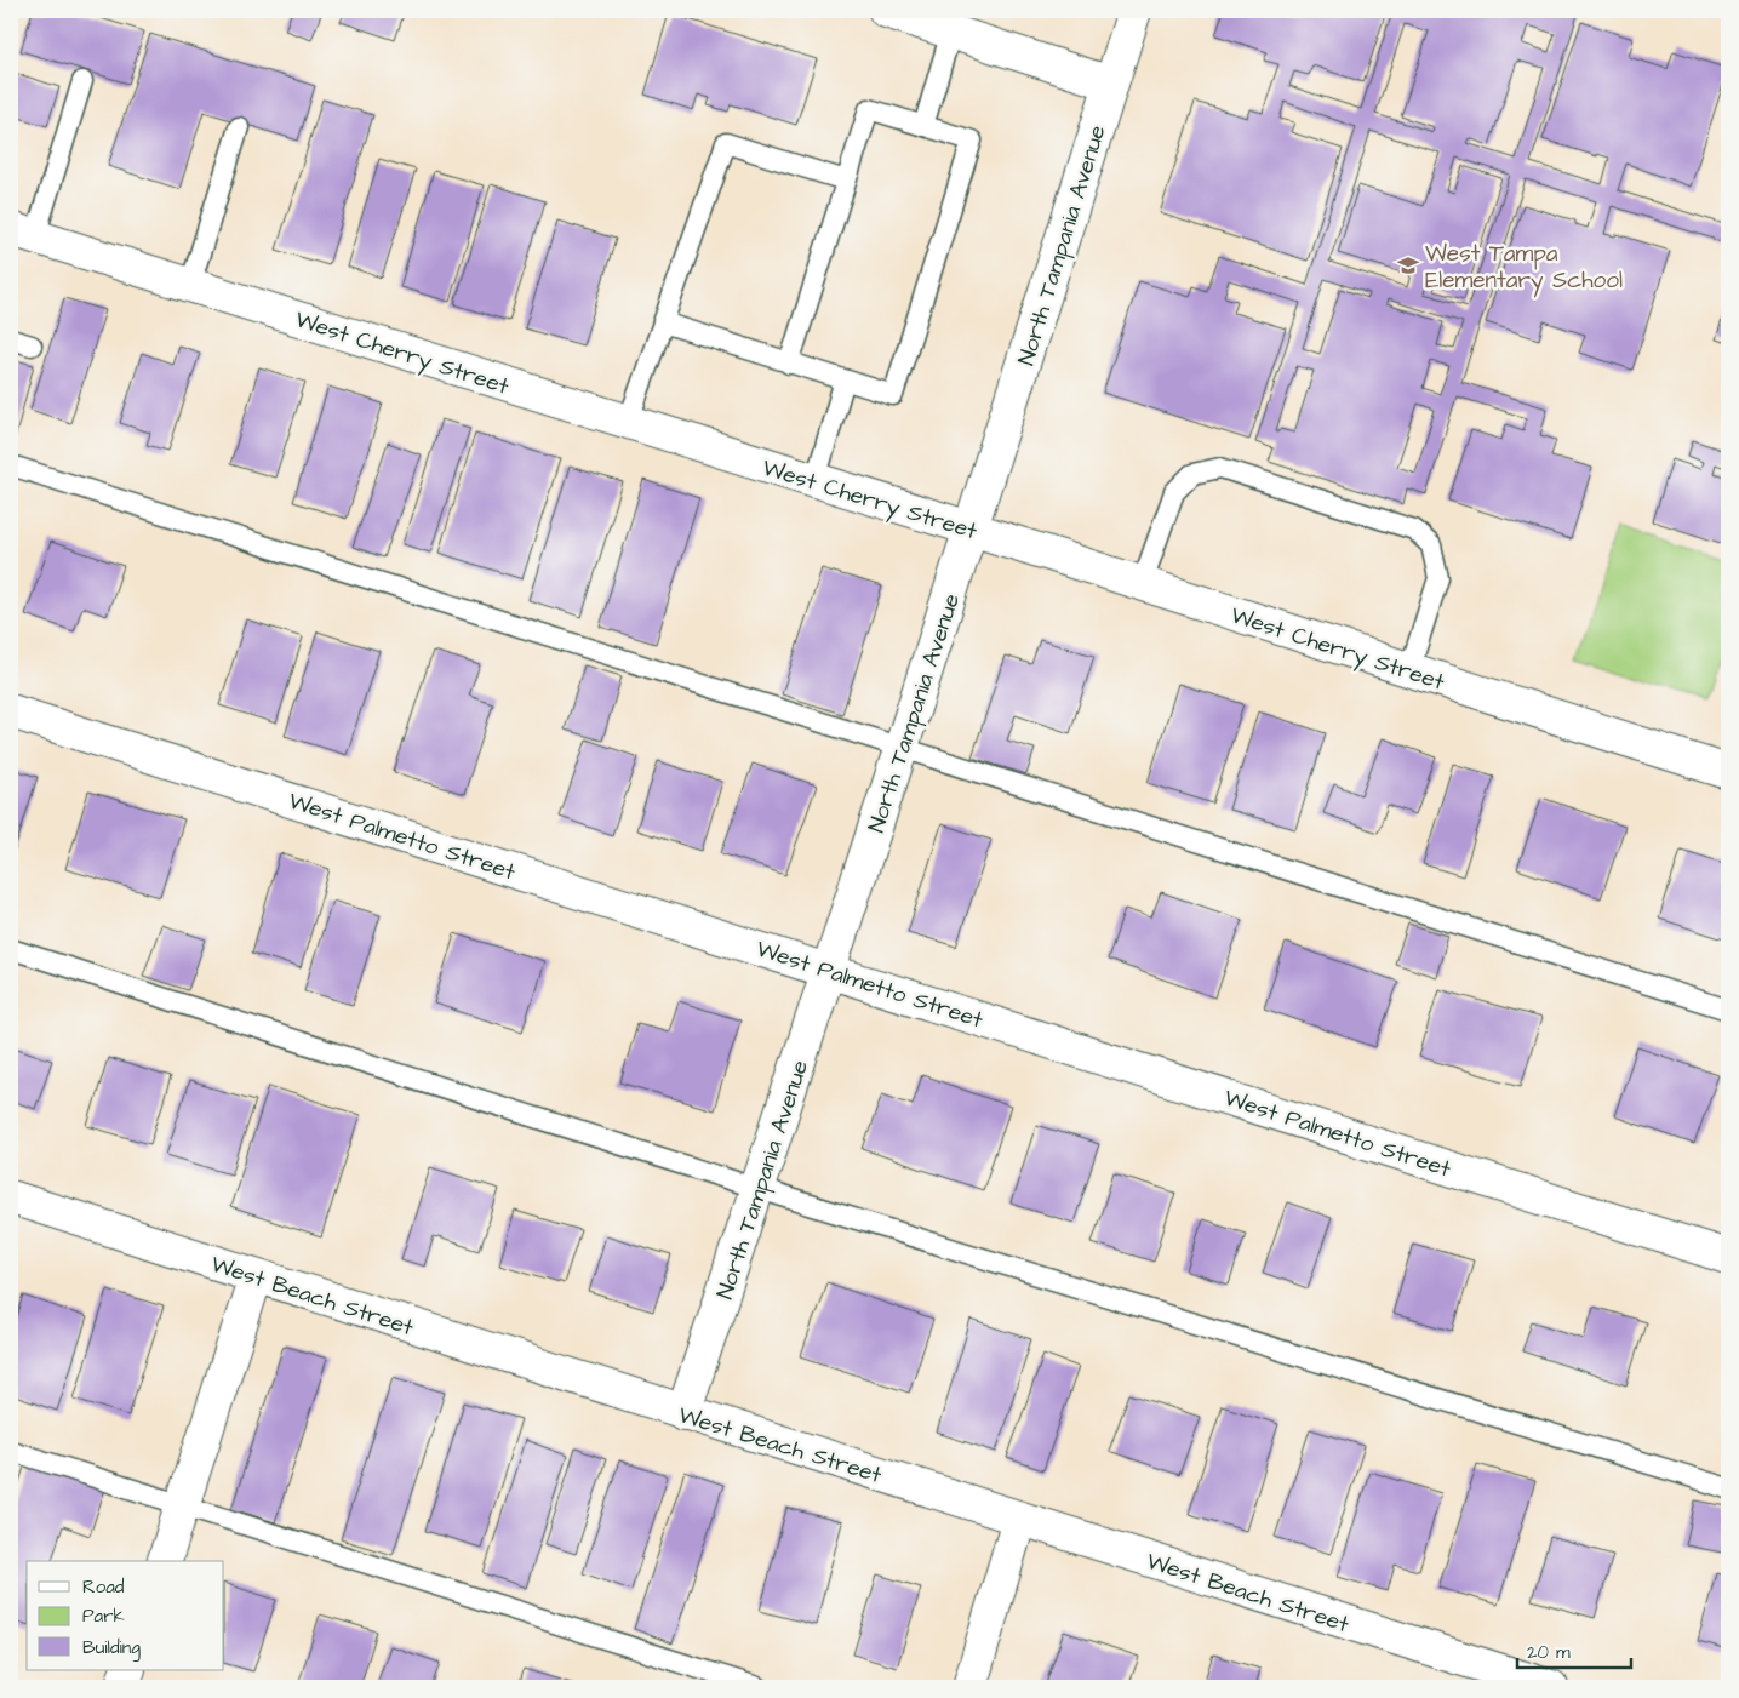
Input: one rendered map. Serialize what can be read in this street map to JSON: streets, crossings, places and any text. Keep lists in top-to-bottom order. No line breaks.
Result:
{"streets":{"street":["North Tampania Avenue","West Cherry Street","West Palmetto Street","West Beach Street"]},"crossings":[["North Tampania Avenue","West Cherry Street"],["North Tampania Avenue","West Palmetto Street"],["North Tampania Avenue","West Beach Street"]],"places":{"school or university":["West Tampa Elementary School"]},"legend":["Road","Park","Building"],"scale_bar":"20 m"}
